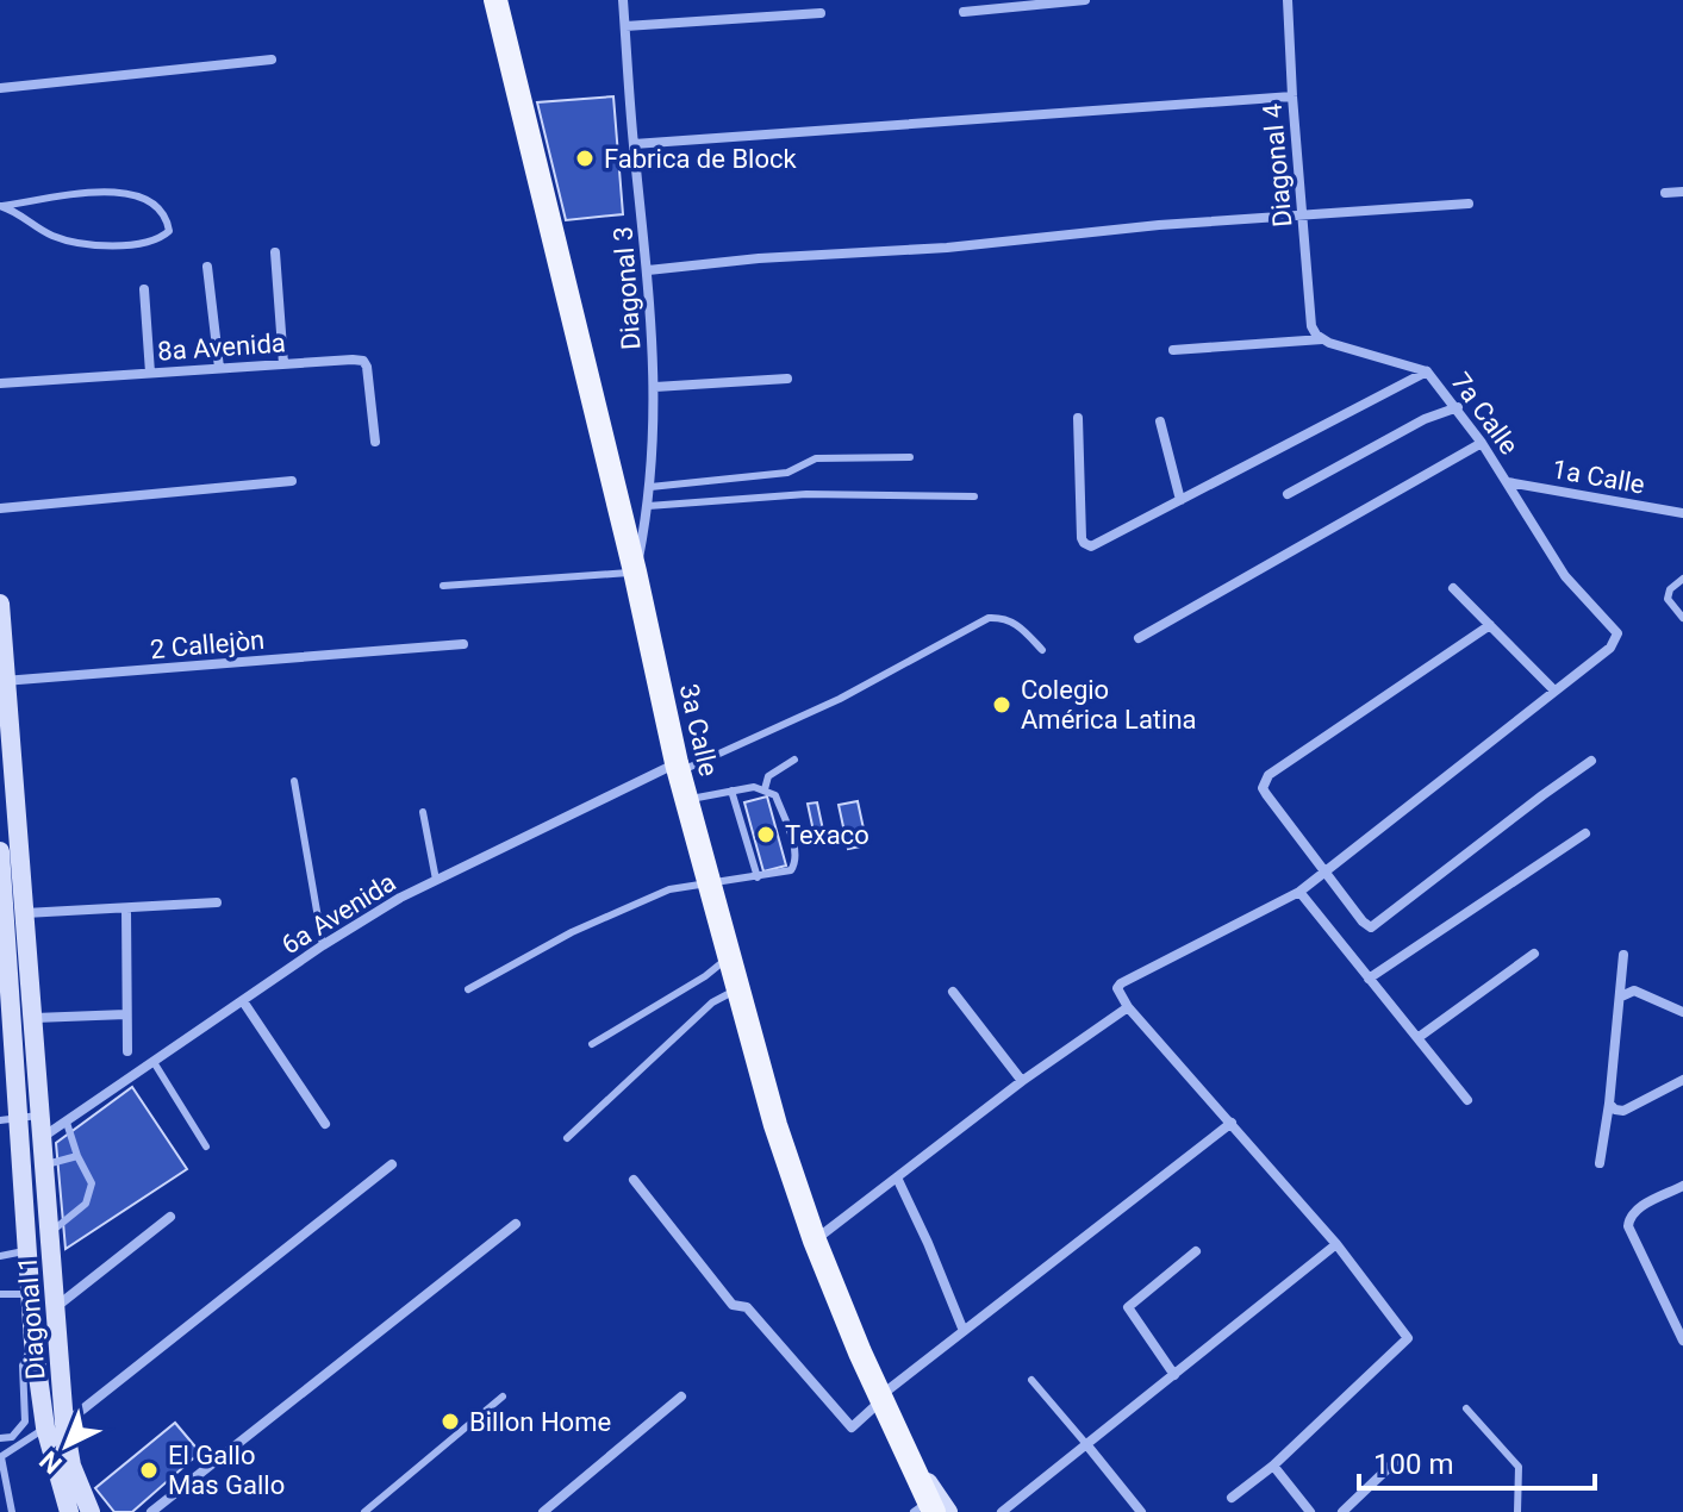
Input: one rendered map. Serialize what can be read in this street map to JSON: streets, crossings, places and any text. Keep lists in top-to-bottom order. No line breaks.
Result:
{"streets":{"main road":["3a Calle","Diagonal 1"],"street":["Diagonal 4","Diagonal 3","8a Avenida","7a Calle","1a Calle","6a Avenida"]},"crossings":[["Diagonal 3","3a Calle"],["7a Calle","1a Calle"],["3a Calle","6a Avenida"],["6a Avenida","Diagonal 1"]],"places":["Fabrica de Block","Colegio América Latina","Texaco","Billon Home","El Gallo Mas Gallo"],"scale_bar":"100 m","north":"bottom left"}
